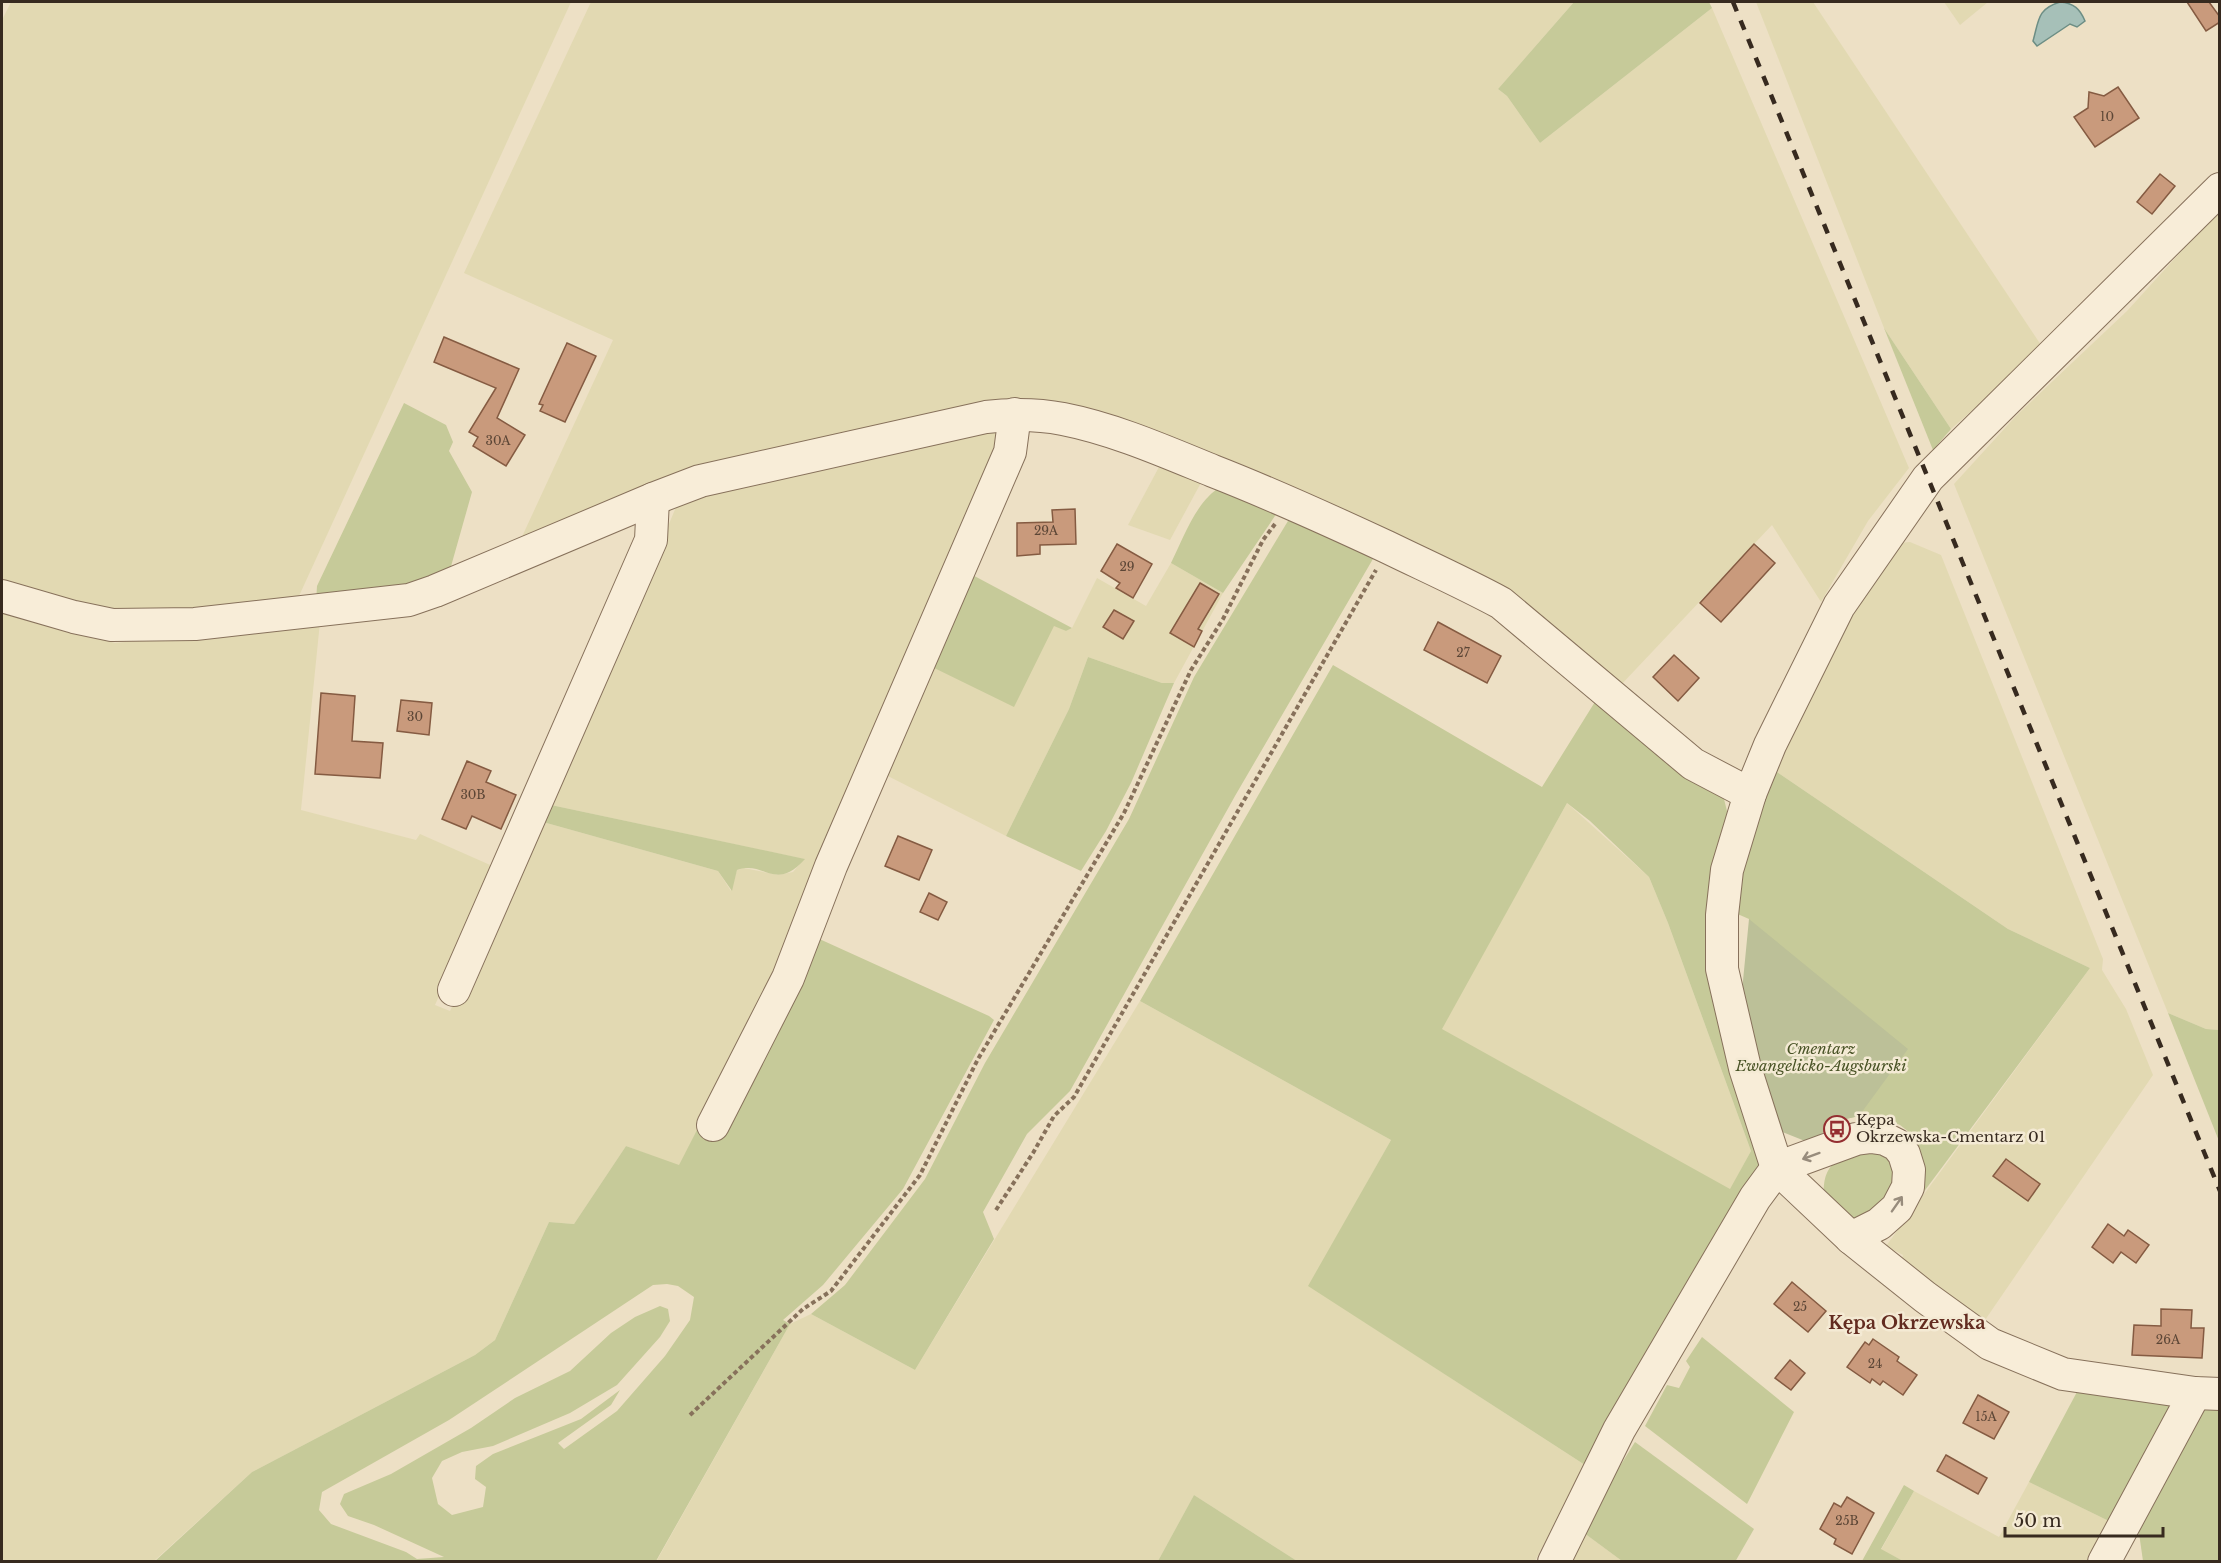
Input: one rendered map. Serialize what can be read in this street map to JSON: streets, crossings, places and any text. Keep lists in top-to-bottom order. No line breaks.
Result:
{"districts":["Kępa Okrzewska"],"parks":["Cmentarz Ewangelicko-Augsburski"],"places":{"bus stop":["Kępa Okrzewska-Cmentarz 01"]},"house_numbers":["10","30A","29A","29","27","30","30B","25","26A","24","15A","25B"],"scale_bar":"50 m"}
